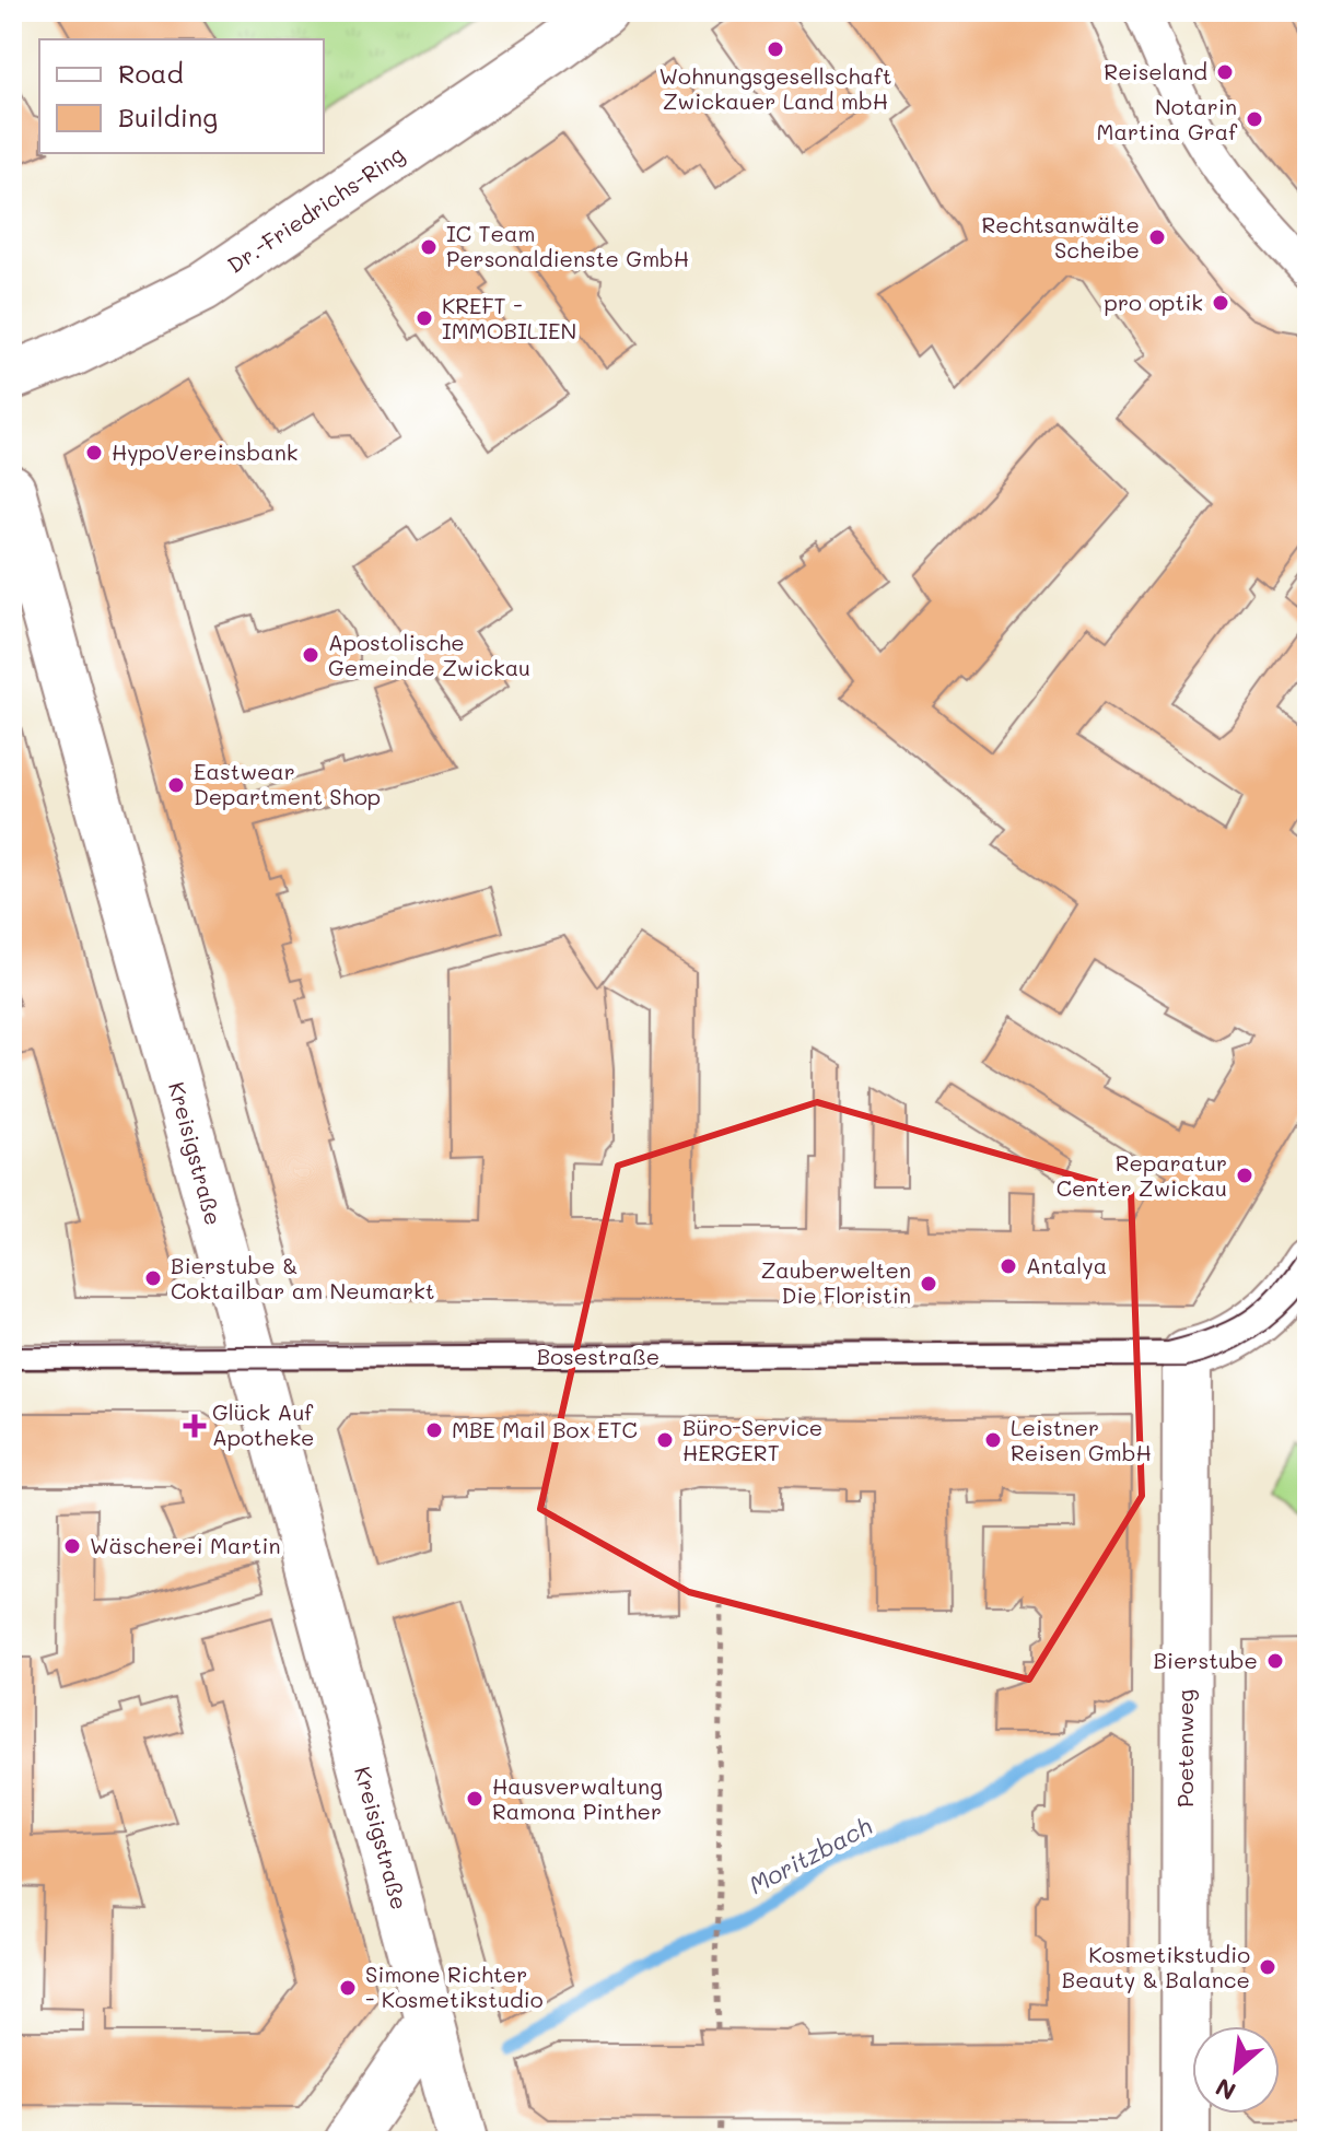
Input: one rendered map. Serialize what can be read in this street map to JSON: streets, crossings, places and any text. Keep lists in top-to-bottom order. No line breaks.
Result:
{"streets":{"street":["Dr.-Friedrichs-Ring","Kreisigstraße","Poetenweg"],"lane":["Bosestraße"]},"crossings":[["Kreisigstraße","Bosestraße"],["Bosestraße","Poetenweg"]],"water":["Moritzbach"],"places":{"other":["Wohnungsgesellschaft Zwickauer Land mbH","Reiseland","Notarin Martina Graf","Rechtsanwälte Scheibe","IC Team Personaldienste GmbH","pro optik","KREFT - IMMOBILIEN","HypoVereinsbank","Apostolische Gemeinde Zwickau","Eastwear Department Shop","Reparatur Center Zwickau","Antalya","Bierstube & Coktailbar am Neumarkt","Zauberwelten Die Floristin","MBE Mail Box ETC","Büro-Service HERGERT","Leistner Reisen GmbH","Wäscherei Martin","Bierstube","Hausverwaltung Ramona Pinther","Kosmetikstudio Beauty & Balance","Simone Richter - Kosmetikstudio"],"health":["Glück Auf Apotheke"]},"legend":["Road","Building"],"north":"bottom left"}
